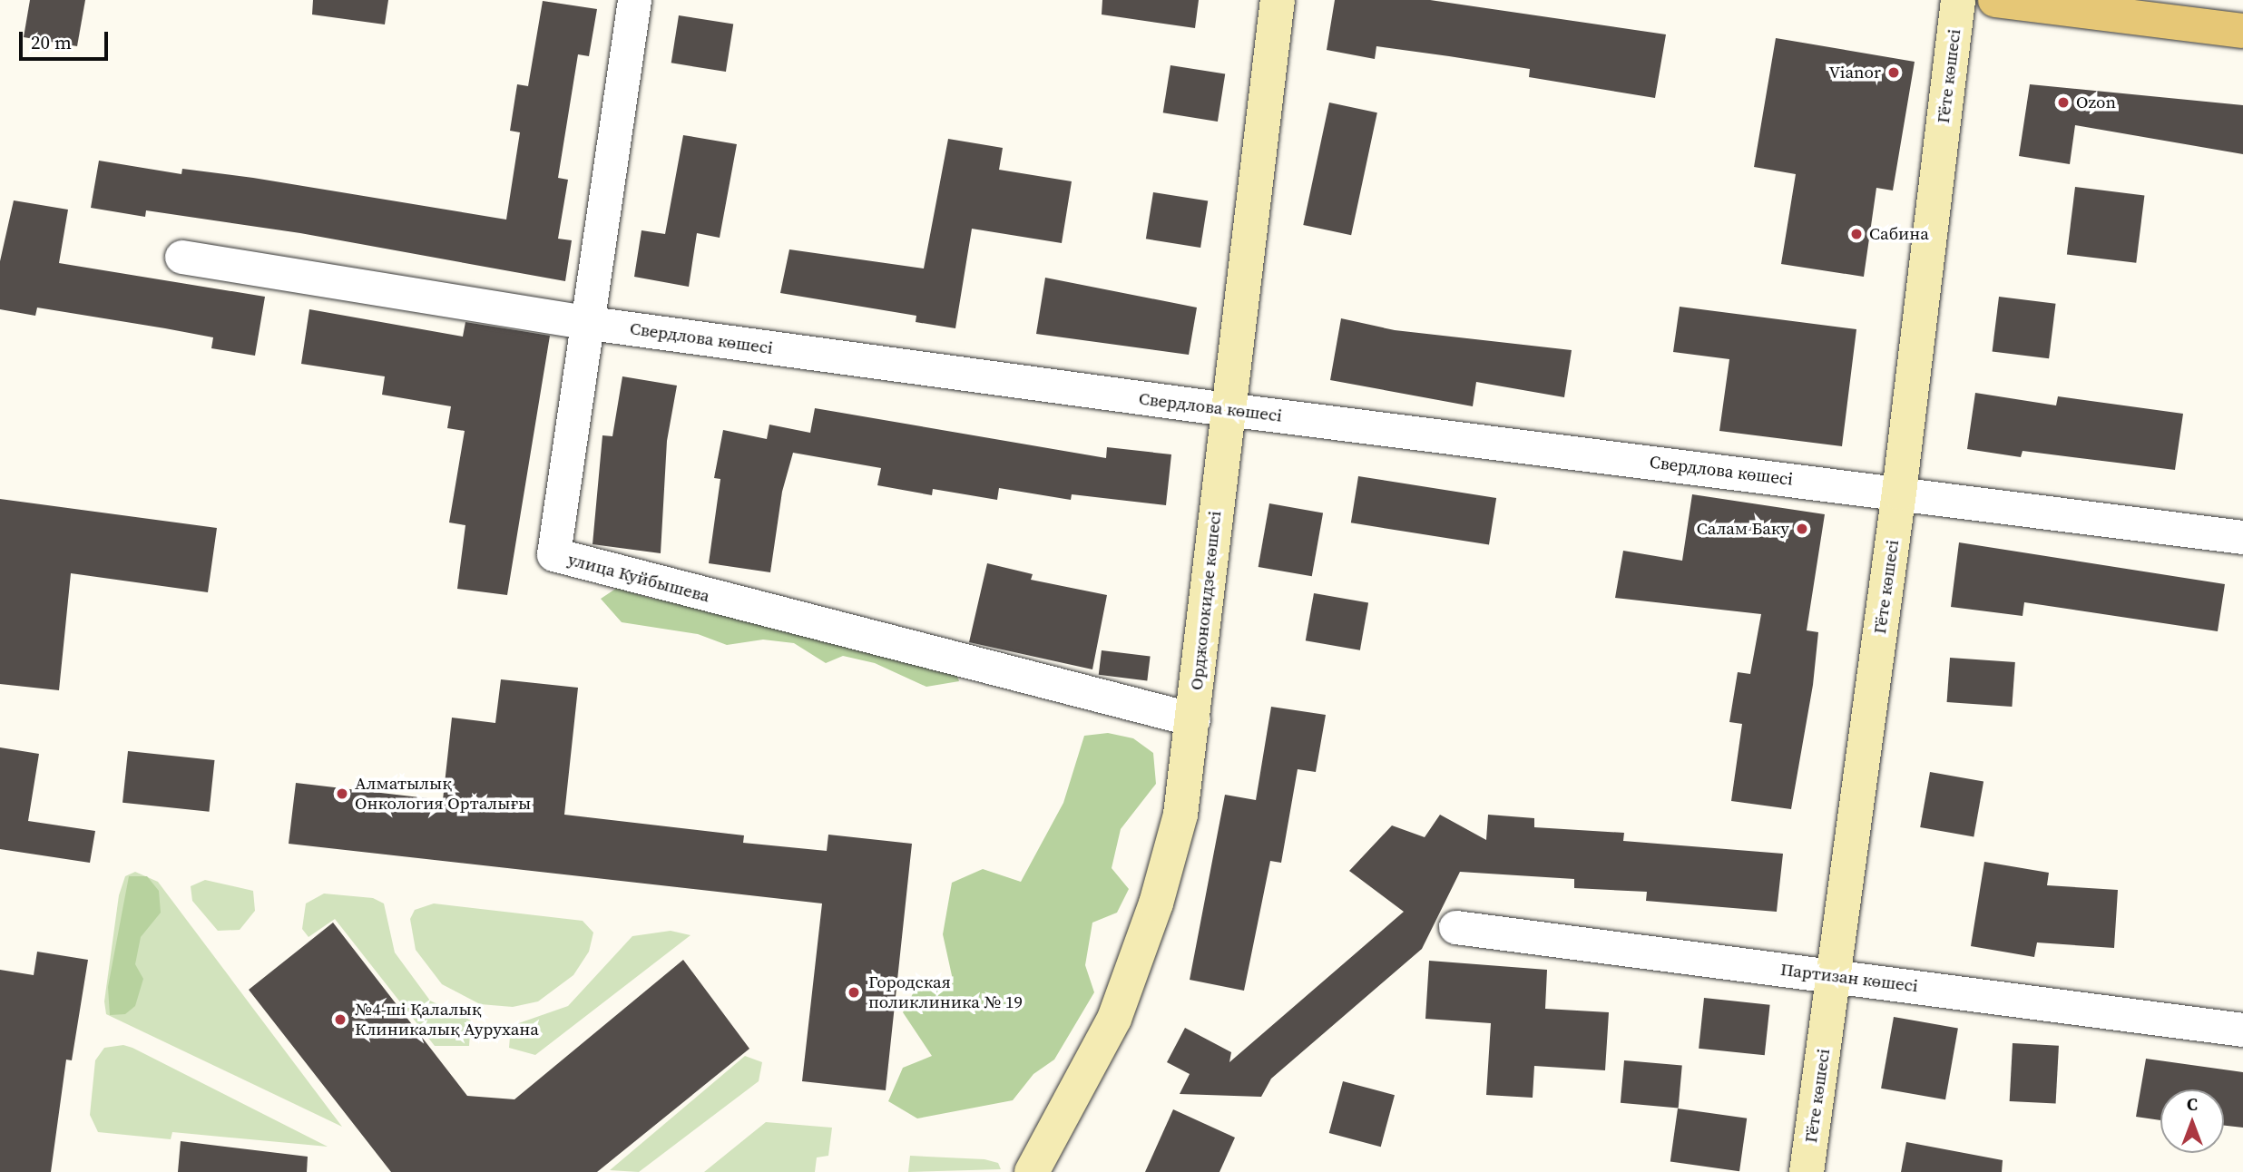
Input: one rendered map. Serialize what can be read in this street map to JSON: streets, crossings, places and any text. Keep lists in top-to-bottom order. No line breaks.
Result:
{"streets":{"main road":["Гёте көшесі","Орджонокидзе көшесі"],"street":["Свердлова көшесі","улица Куйбышева","Партизан көшесі"]},"crossings":[["Гёте көшесі","Свердлова көшесі"],["Гёте көшесі","Партизан көшесі"],["Свердлова көшесі","улица Куйбышева"],["Свердлова көшесі","Орджонокидзе көшесі"],["улица Куйбышева","Орджонокидзе көшесі"]],"places":["Vianor","Ozon","Сабина","Салам Баку","Алматылық Онкология Орталығы","Городская поликлиника № 19","№4-ші Қалалық Клиникалық Аурухана"],"scale_bar":"20 m","north":"top"}
